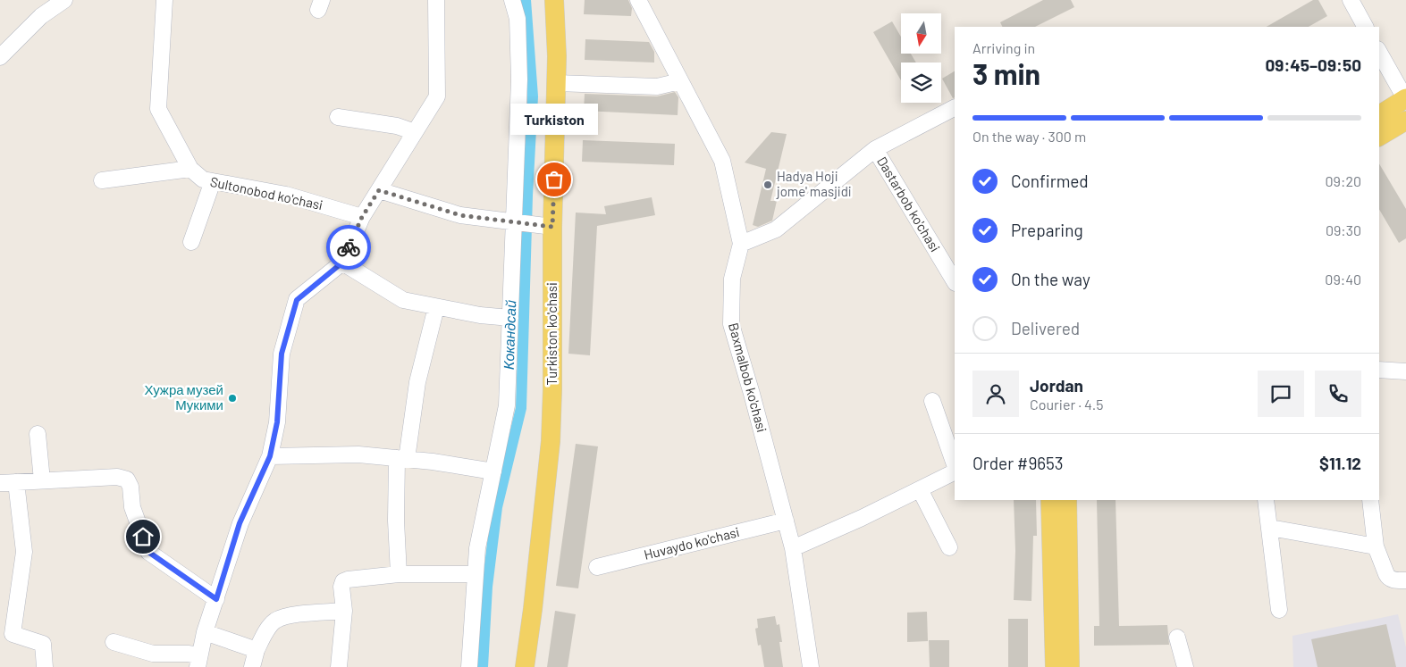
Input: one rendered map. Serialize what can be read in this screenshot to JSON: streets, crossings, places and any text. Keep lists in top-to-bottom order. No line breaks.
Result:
{"streets":{"main road":["Turkiston ko'chasi"],"street":["Sultonobod ko'chasi","Dastarbob ko'chasi","Baxmalbob ko'chasi","Huvaydo ko'chasi"]},"crossings":[["Baxmalbob ko'chasi","Huvaydo ko'chasi"]],"water":["Кокандсай"],"places":["Turkiston","Hadya Hoji jome' masjidi","Хужра музей Мукими"],"north":"bottom","page":{"heading":["3 min","Arriving in","09:45–09:50"],"panel":["Jordan","Courier · 4.5","Order #9653","$11.12"],"bar":"On the way · 300 m","bubble":"Turkiston","list":[["Confirmed","09:20"],["Preparing","09:30"],["On the way","09:40"],"Delivered"]}}
